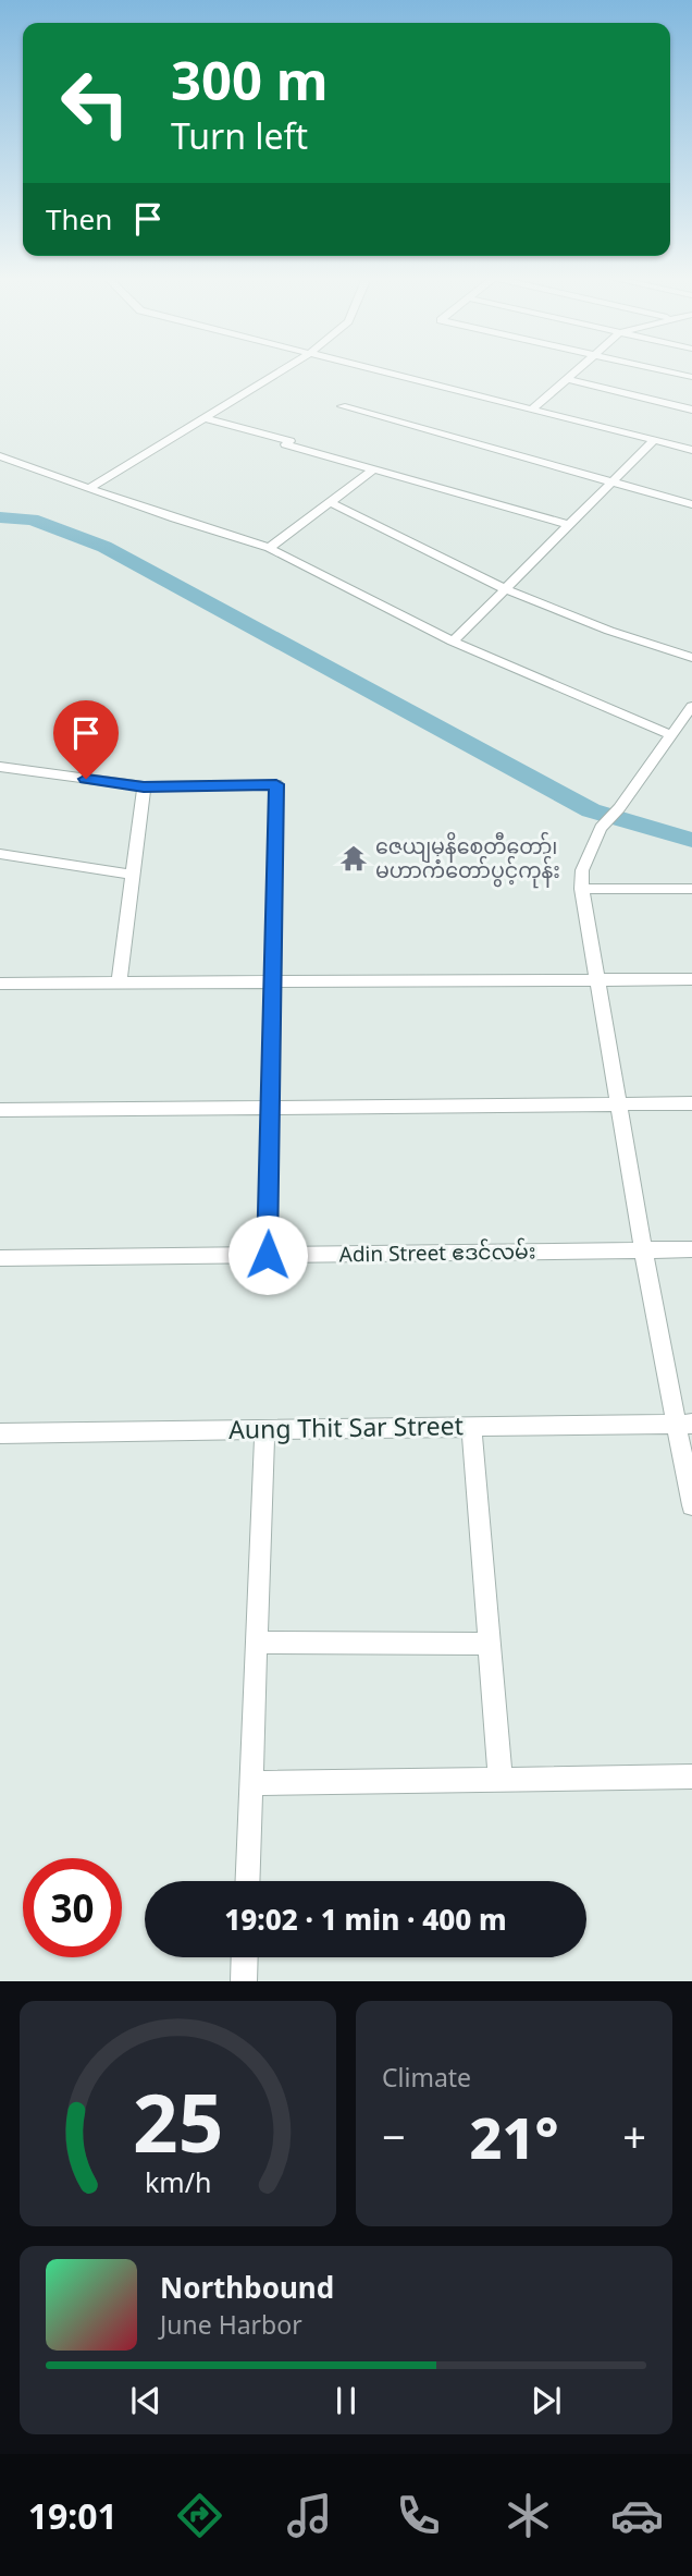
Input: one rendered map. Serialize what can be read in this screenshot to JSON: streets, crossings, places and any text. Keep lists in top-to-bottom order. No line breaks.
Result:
{"streets":{"street":["Adin Street ဧဒင်လမ်း","Aung Thit Sar Street"]},"places":{"temple":["ဇေယျမုနိစေတီတော်၊ မဟာကံတော်ပွင့်ကုန်း"]},"page":{"turn":["300 m","Turn left"],"then":"Then","limit":"30","trip":"19:02 · 1 min · 400 m","tile":"Climate","heat":["−","21°","+"],"song":["Northbound","June Harbor"],"tabs":"19:01","gauge":["25","km/h"]}}
